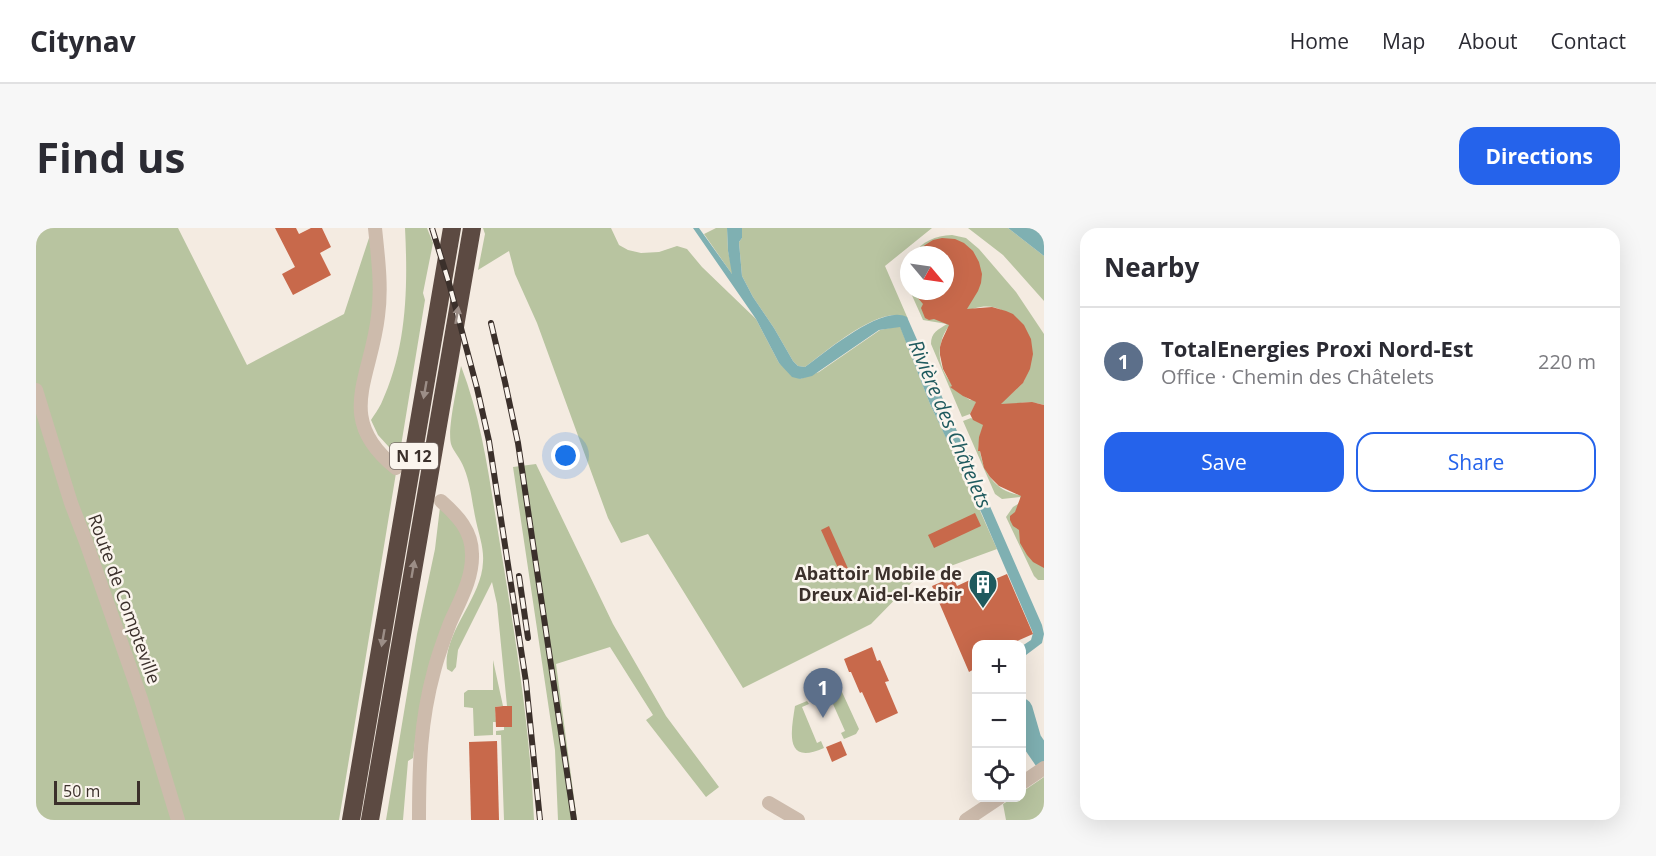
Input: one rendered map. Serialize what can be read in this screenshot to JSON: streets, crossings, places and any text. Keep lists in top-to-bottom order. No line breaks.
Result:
{"streets":{"highway":["N 12"],"street":["Route de Compteville"]},"water":["Rivière des Châtelets"],"places":{"building":["Abattoir Mobile de Dreux Aid-el-Kebir"]},"scale_bar":"50 m","north":"bottom right","page":{"header":"Citynav","nav":["Home","Map","About","Contact"],"buttons":["Directions",["Save","Share"]],"title":"Find us","heading":"Nearby","list":[{"mark":"1","name":"TotalEnergies Proxi Nord-Est","note":"Office · Chemin des Châtelets","value":"220 m"}],"map_buttons":["+","−"],"pins":"1","scale":"50 m"}}
